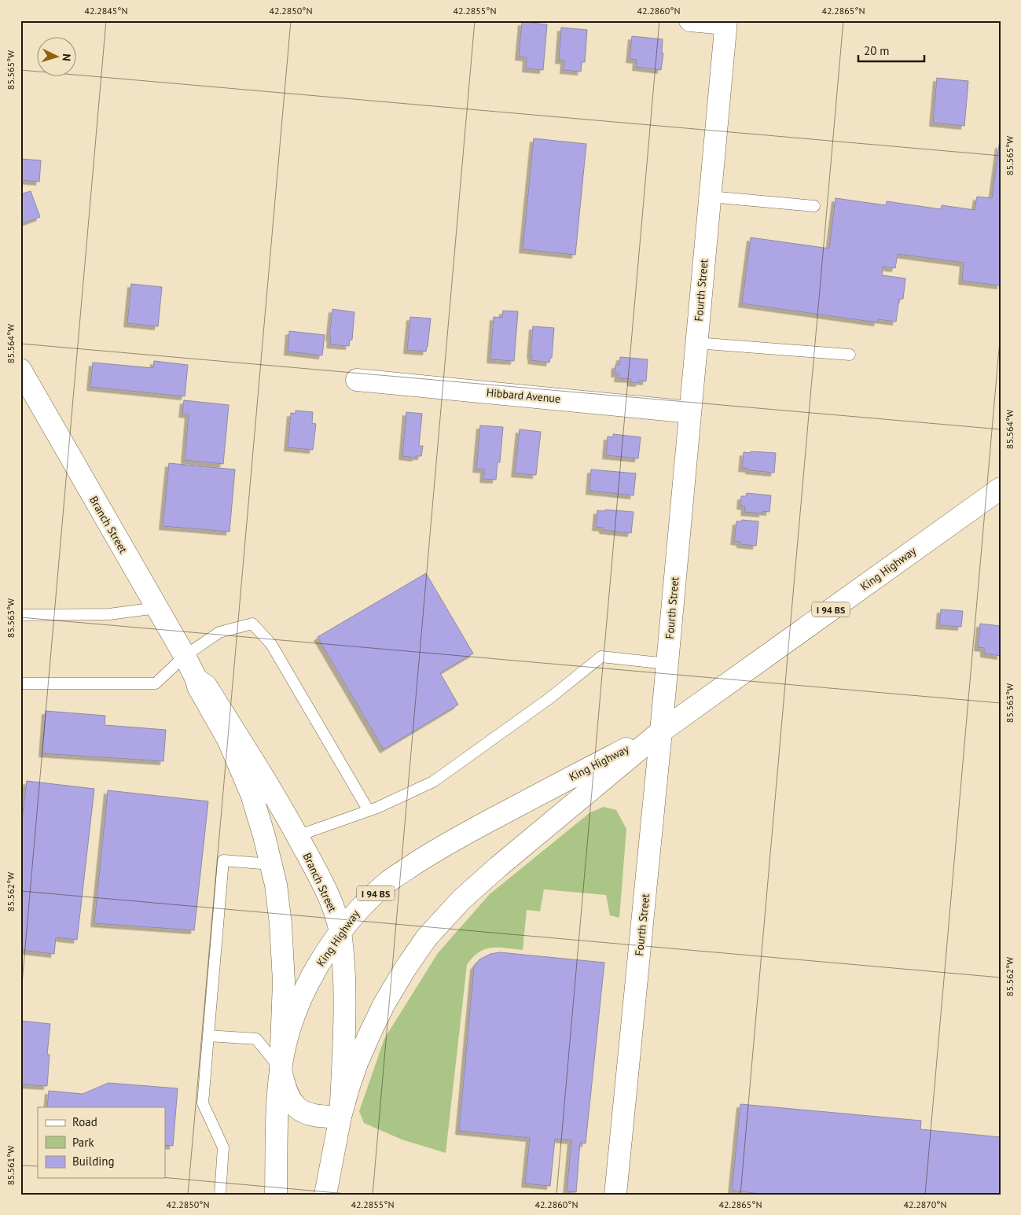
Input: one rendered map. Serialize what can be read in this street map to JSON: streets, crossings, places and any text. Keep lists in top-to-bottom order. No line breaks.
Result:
{"streets":{"street":["Fourth Street","Hibbard Avenue","Branch Street","King Highway","I 94 BS"]},"crossings":[["Fourth Street","Hibbard Avenue"],["Fourth Street","King Highway"],["Branch Street","King Highway"]],"legend":["Road","Park","Building"],"scale_bar":"20 m","north":"right","coordinates":["42.2845°N","42.2850°N","42.2855°N","42.2860°N","42.2865°N","85.565°W","85.564°W","85.563°W","85.562°W","85.561°W","42.2870°N"]}
